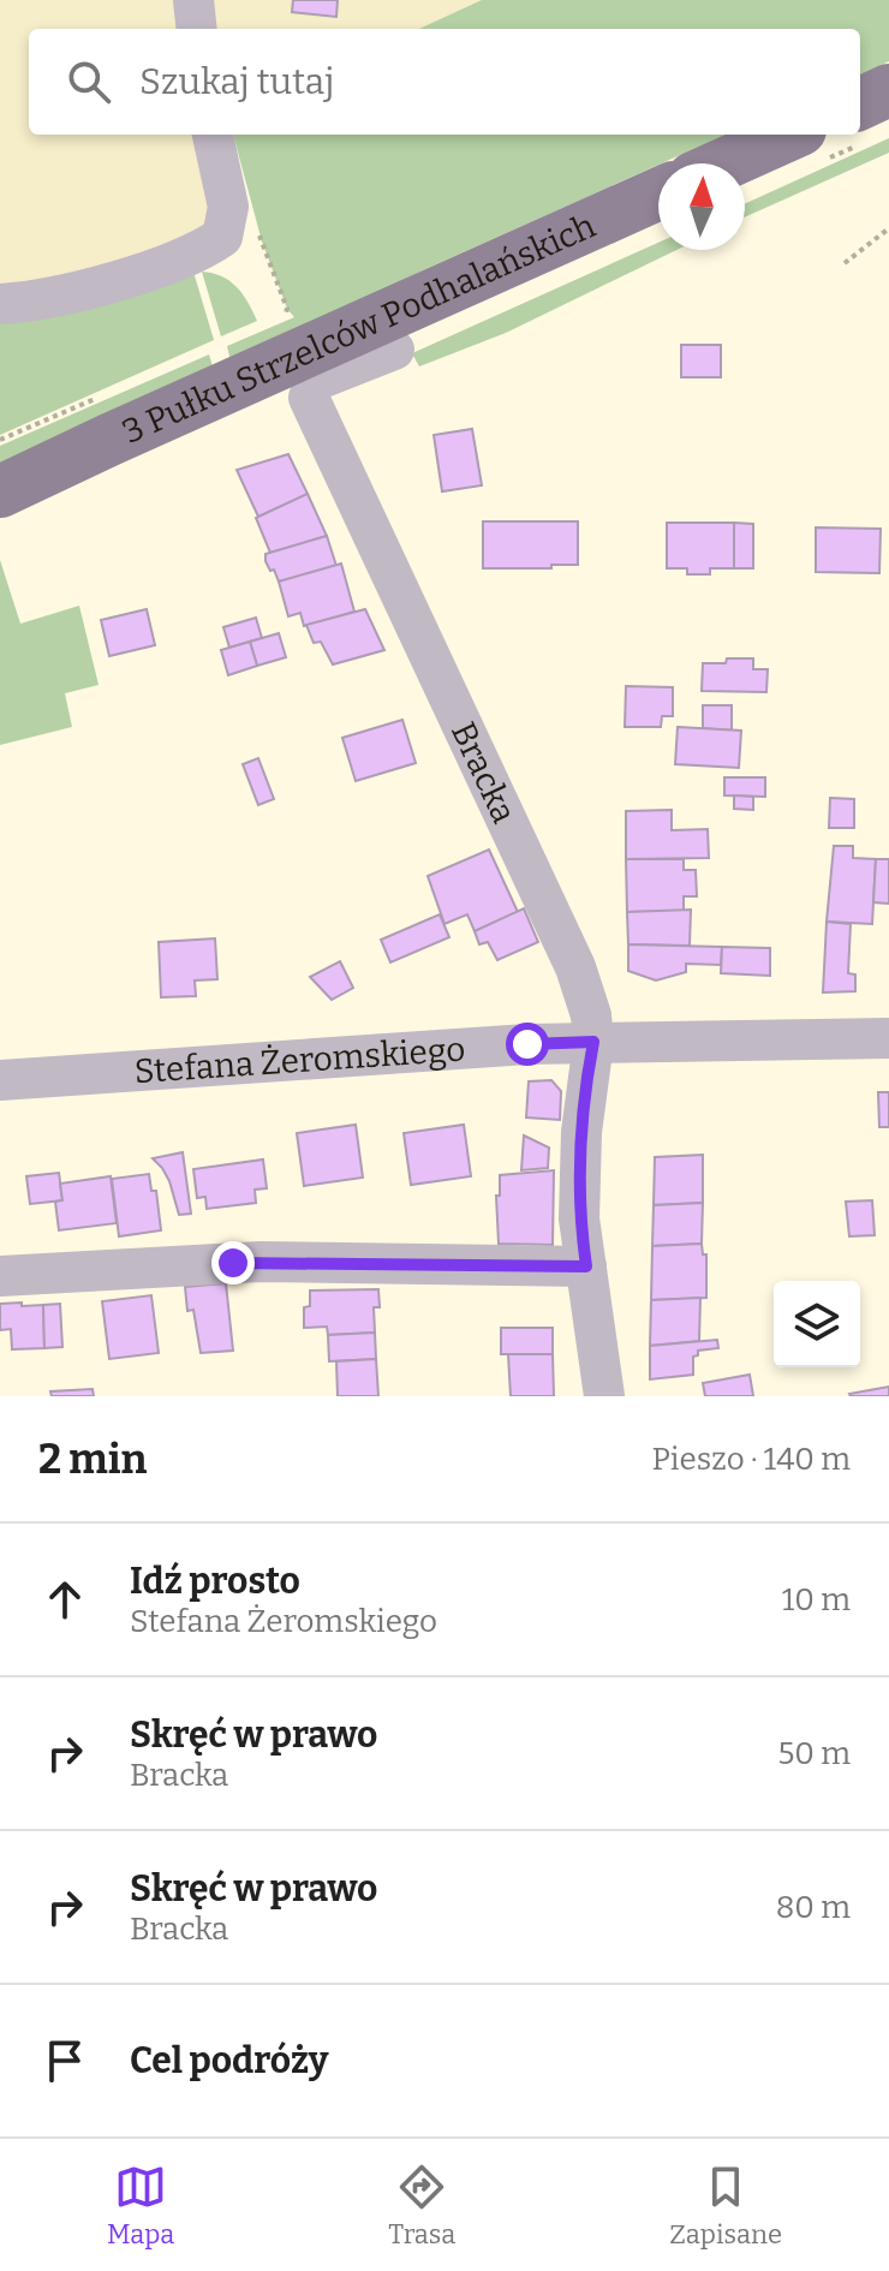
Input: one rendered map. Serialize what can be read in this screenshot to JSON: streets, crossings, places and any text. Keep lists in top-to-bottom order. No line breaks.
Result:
{"streets":{"main road":["3 Pułku Strzelców Podhalańskich"],"street":["Bracka","Stefana Żeromskiego"]},"crossings":[["Bracka","Stefana Żeromskiego"]],"north":"top","page":{"search":"Szukaj tutaj","heading":["2 min","Pieszo · 140 m"],"list":[["Idź prosto","Stefana Żeromskiego","10 m"],["Skręć w prawo","Bracka","50 m"],["Skręć w prawo","Bracka","80 m"],"Cel podróży"],"nav":["Mapa","Trasa","Zapisane"]}}
